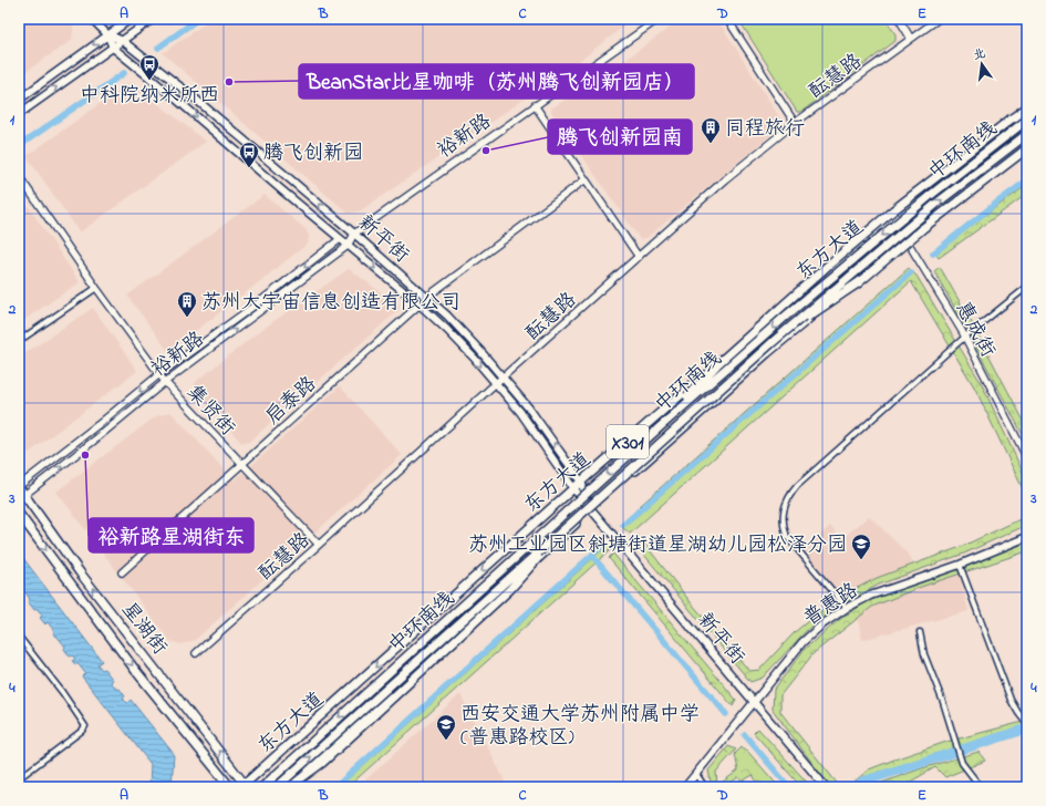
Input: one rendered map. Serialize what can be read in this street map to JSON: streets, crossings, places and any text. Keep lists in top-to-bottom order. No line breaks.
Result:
{"streets":{"main road":["裕新路","中环南线","新平街","东方大道","X301","普惠路","星湖街"],"street":["酝慧路","惠成街","启泰路","集贤街"]},"crossings":[["酝慧路","新平街"],["酝慧路","集贤街"],["裕新路","新平街"],["裕新路","集贤街"],["裕新路","星湖街"],["新平街","东方大道"],["新平街","启泰路"],["新平街","普惠路"],["东方大道","惠成街"],["东方大道","星湖街"],["启泰路","集贤街"]],"places":{"bus stop":["中科院纳米所西","腾飞创新园"],"other":["BeanStar比星咖啡（苏州腾飞创新园店）","腾飞创新园南","裕新路星湖街东"],"building":["同程旅行","苏州大宇宙信息创造有限公司"],"school or university":["苏州工业园区斜塘街道星湖幼儿园松泽分园","西安交通大学苏州附属中学 (普惠路校区)"]},"north":"top","grid":{"columns":["A","B","C","D","E"],"rows":["1","2","3","4"]}}
